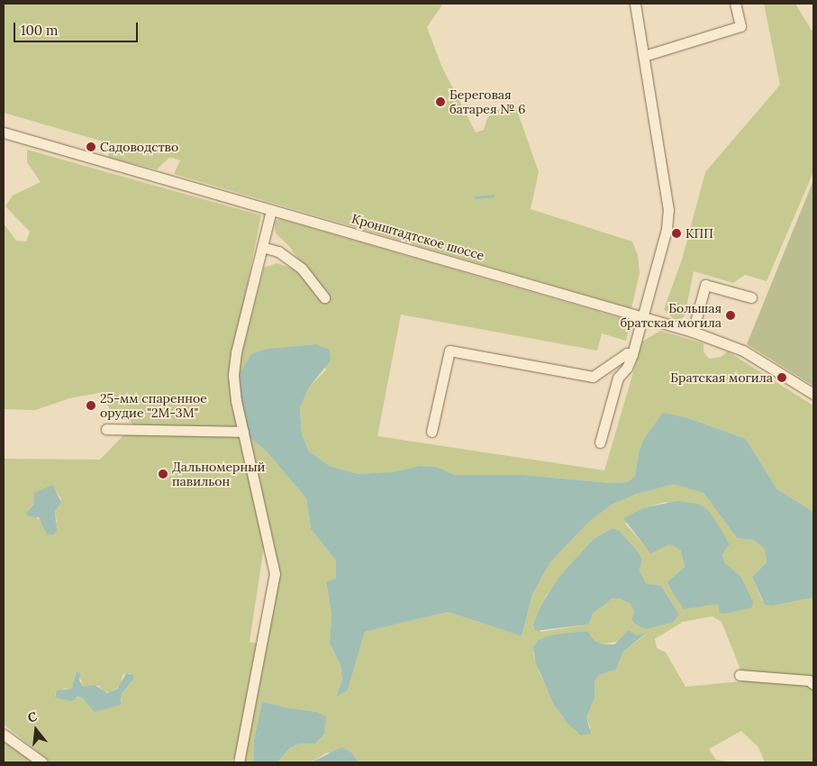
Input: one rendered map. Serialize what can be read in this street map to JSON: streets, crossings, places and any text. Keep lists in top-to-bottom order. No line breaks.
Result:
{"streets":{"street":["Кронштадтское шоссе"]},"places":["Береговая батарея № 6","Садоводство","КПП","Большая братская могила","Братская могила","25-мм спаренное орудие \"2М-3М\"","Дальномерный павильон"],"scale_bar":"100 m","north":"top"}
